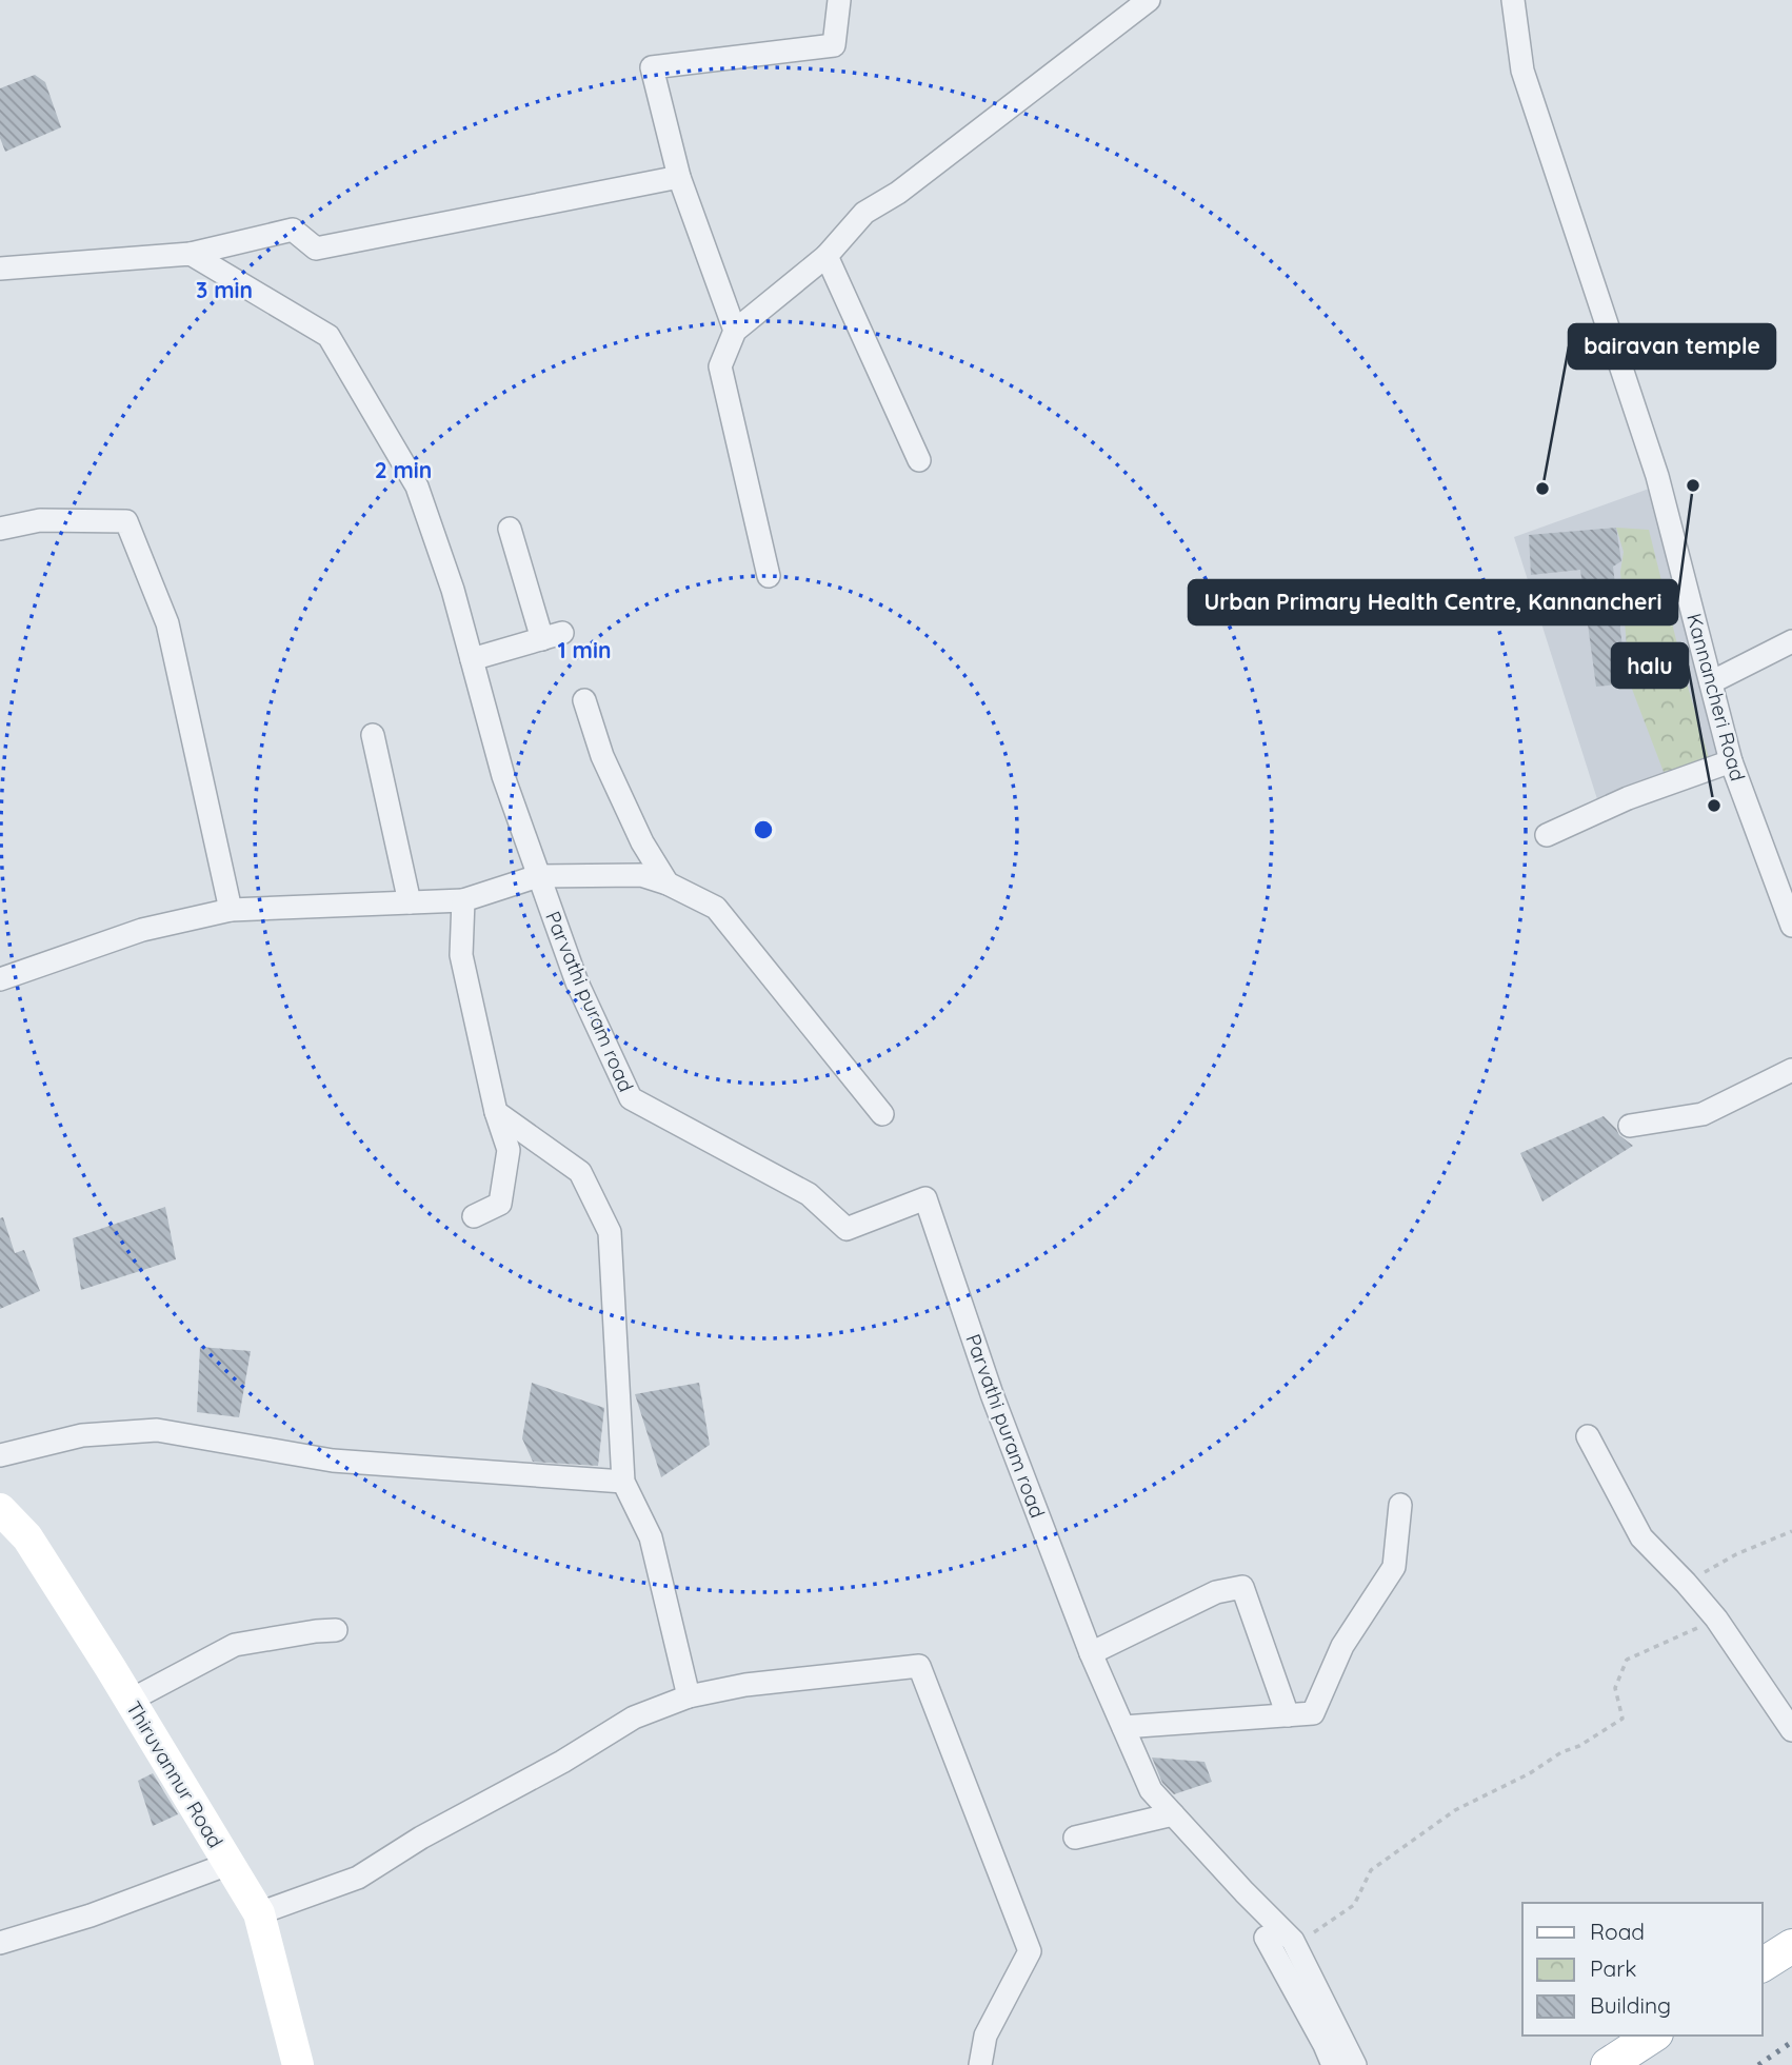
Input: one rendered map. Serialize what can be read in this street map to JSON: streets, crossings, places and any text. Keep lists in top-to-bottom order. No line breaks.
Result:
{"streets":{"street":["Kannancheri Road","Parvathi puram road","Thiruvannur Road"]},"places":["Urban Primary Health Centre, Kannancheri","bairavan temple","halu"],"legend":["Road","Park","Building"],"rings":["3 min","2 min","1 min"]}
